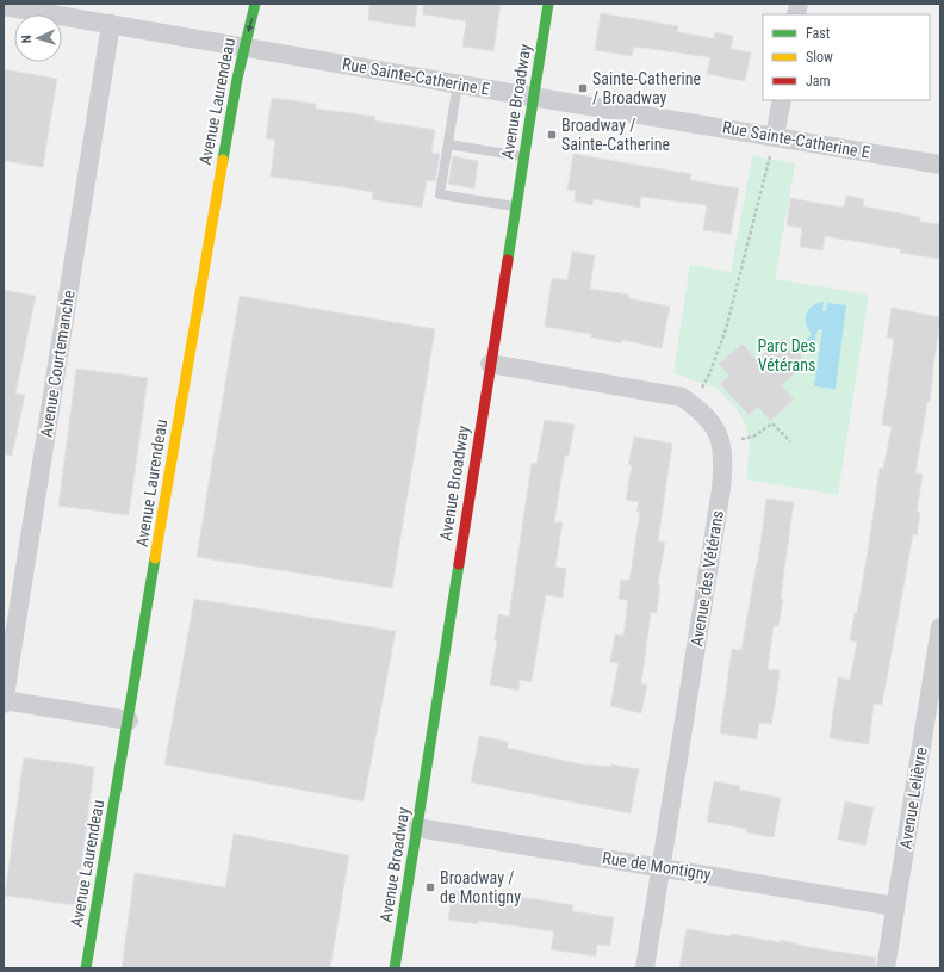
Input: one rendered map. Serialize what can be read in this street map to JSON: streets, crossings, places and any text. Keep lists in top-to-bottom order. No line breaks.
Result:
{"streets":{"street":["Rue Sainte-Catherine E","Avenue Laurendeau","Avenue Broadway","Avenue Courtemanche","Avenue des Vétérans","Avenue Lelièvre","Rue de Montigny"]},"crossings":[["Rue Sainte-Catherine E","Avenue Laurendeau"],["Rue Sainte-Catherine E","Avenue Broadway"],["Rue Sainte-Catherine E","Avenue Courtemanche"],["Avenue Broadway","Avenue des Vétérans"],["Avenue Broadway","Rue de Montigny"],["Avenue des Vétérans","Rue de Montigny"],["Avenue Lelièvre","Rue de Montigny"]],"parks":["Parc Des Vétérans"],"places":{"transit":["Sainte-Catherine / Broadway","Broadway / Sainte-Catherine","Broadway / de Montigny"]},"legend":["Fast","Slow","Jam"],"north":"left"}
